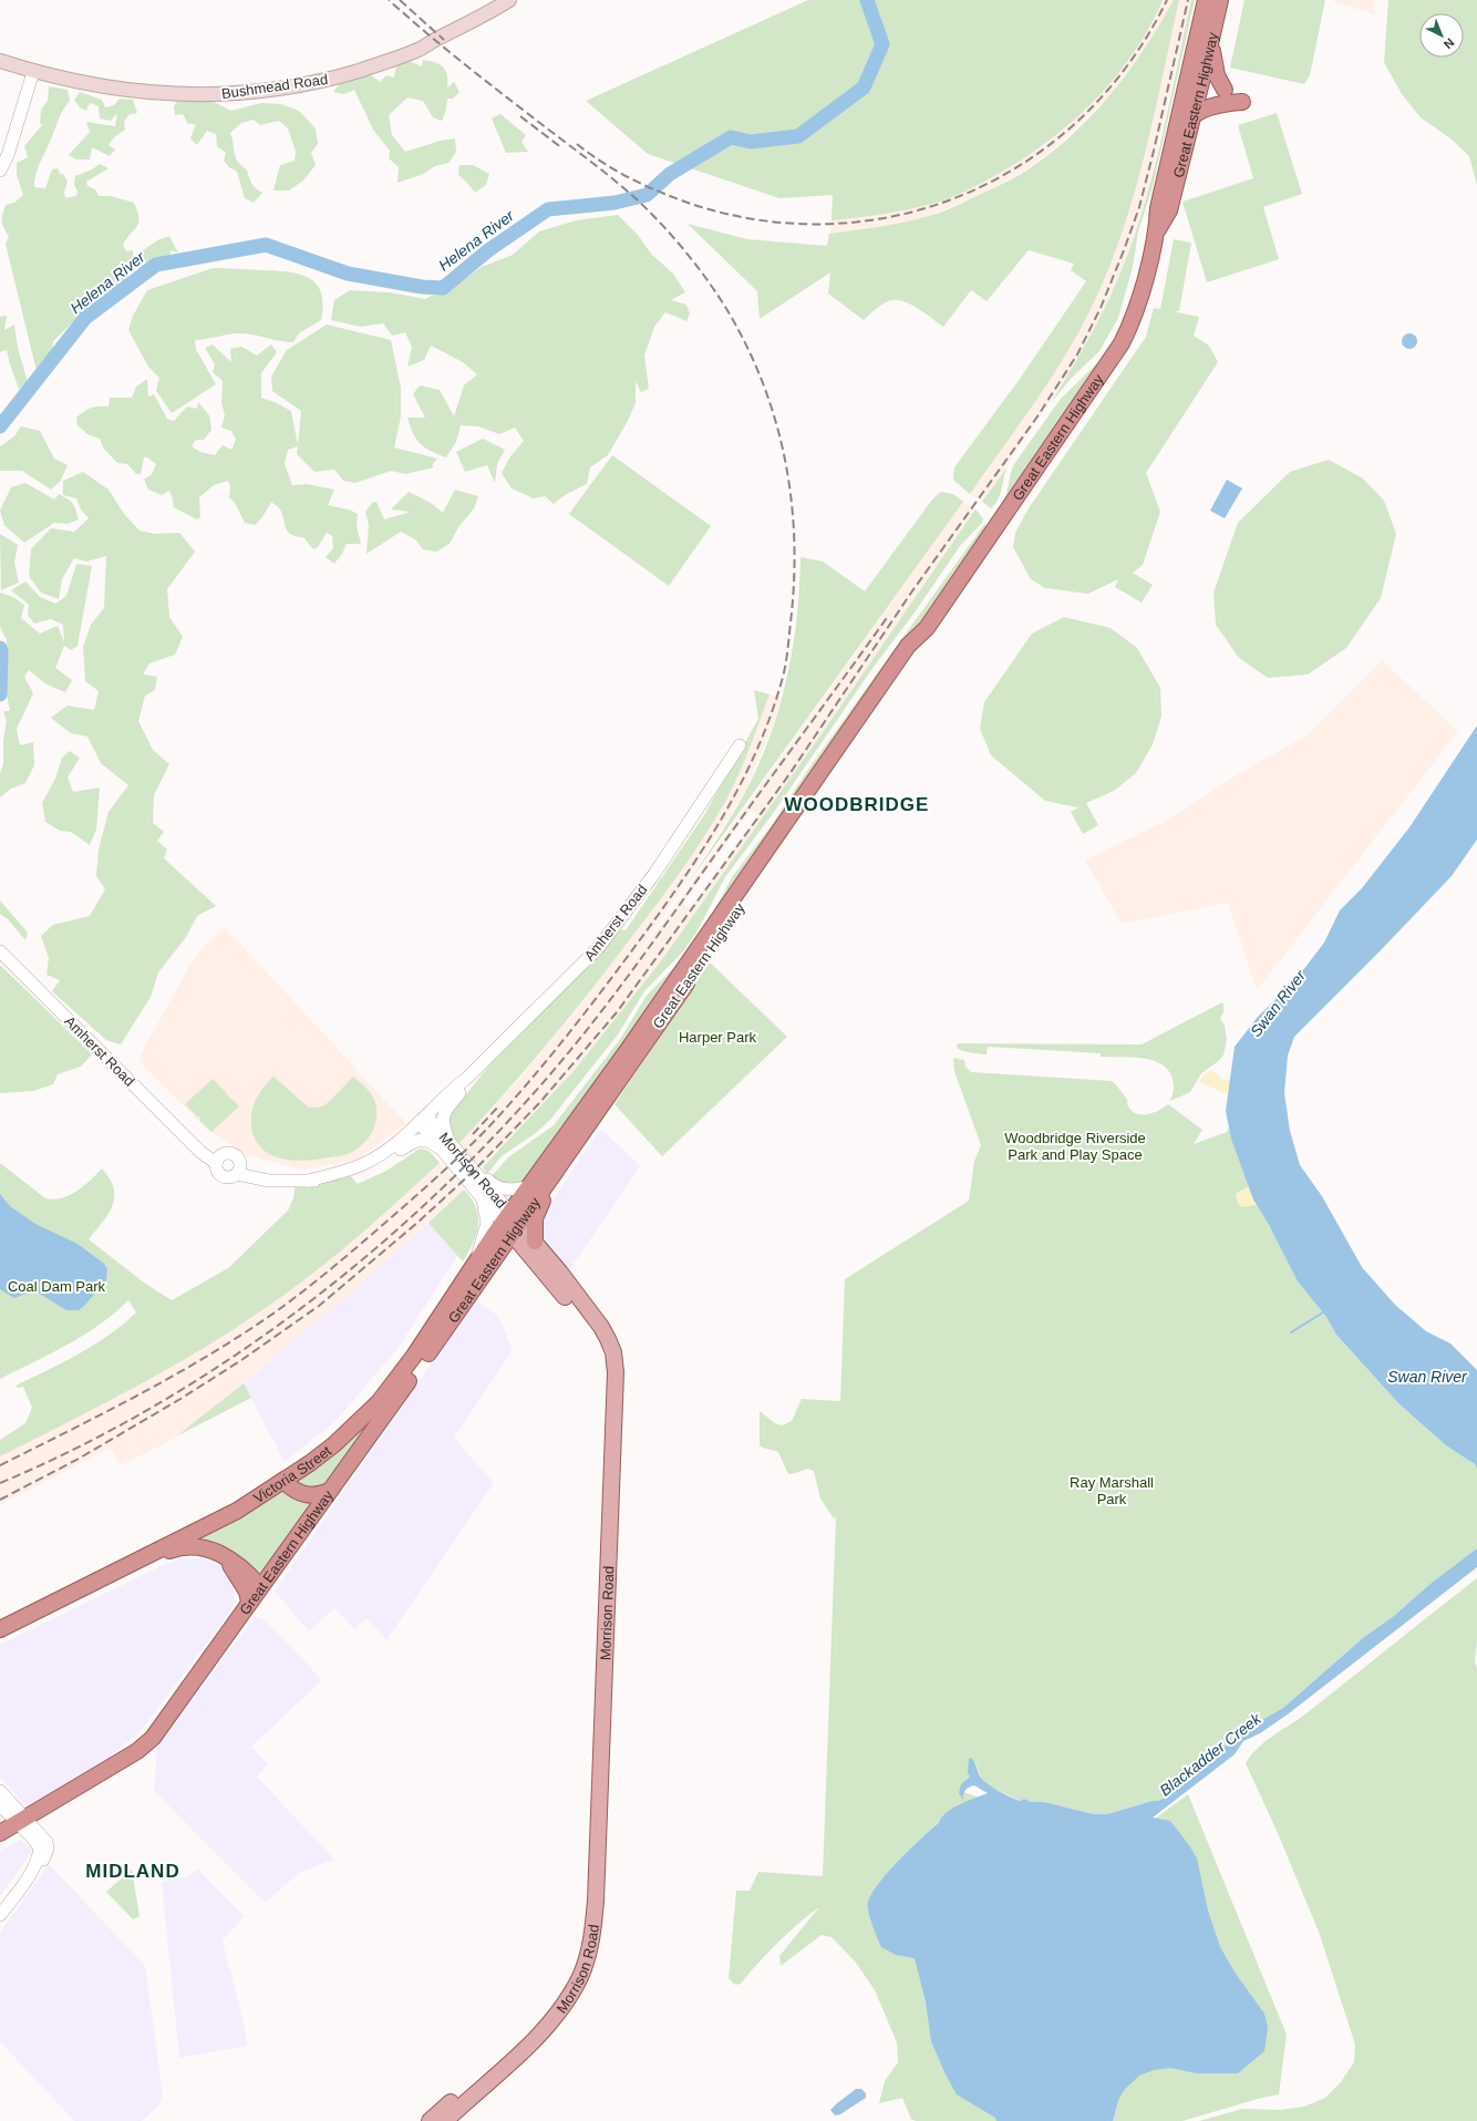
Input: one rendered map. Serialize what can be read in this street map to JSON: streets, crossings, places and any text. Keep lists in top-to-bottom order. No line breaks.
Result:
{"streets":{"highway":["Great Eastern Highway","Victoria Street"],"main road":["Bushmead Road","Morrison Road"],"street":["Amherst Road"]},"crossings":[["Great Eastern Highway","Morrison Road"],["Great Eastern Highway","Victoria Street"],["Amherst Road","Morrison Road"],["Morrison Road","Victoria Street"]],"districts":["WOODBRIDGE","MIDLAND"],"water":["Helena River","Swan River","Blackadder Creek"],"parks":["Harper Park","Woodbridge Riverside Park and Play Space","Coal Dam Park","Ray Marshall Park"],"north":"bottom right"}
